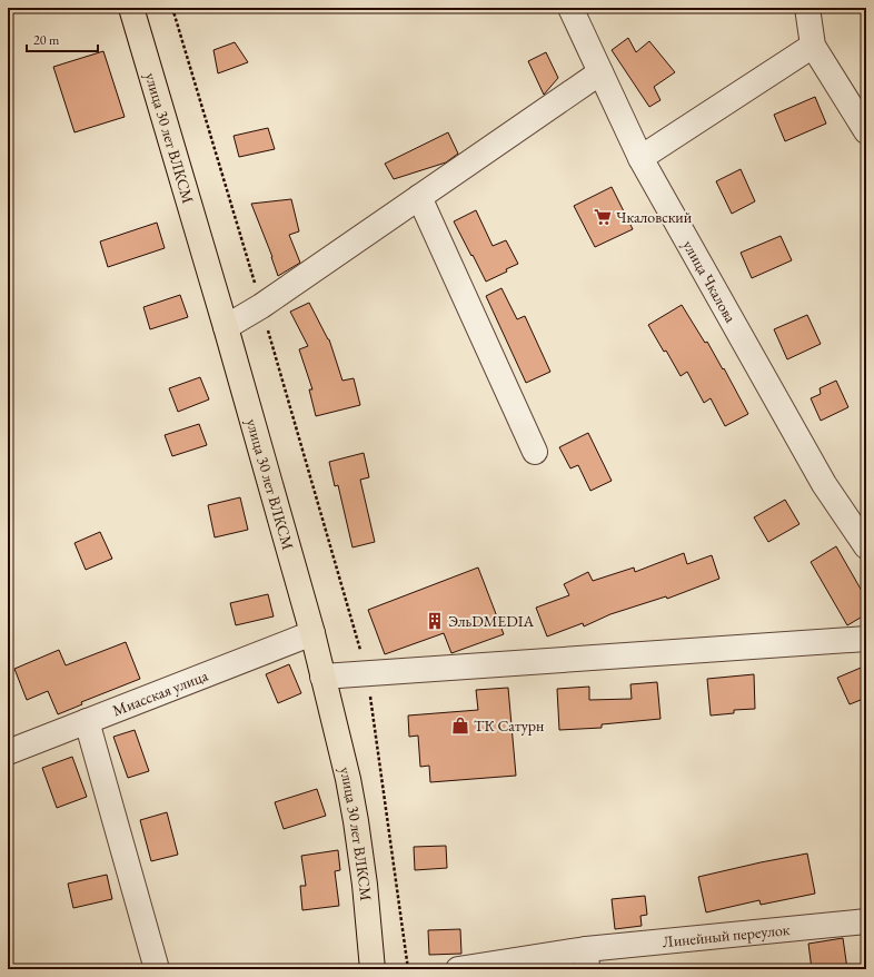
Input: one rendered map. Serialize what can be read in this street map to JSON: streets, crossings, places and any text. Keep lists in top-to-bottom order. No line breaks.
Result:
{"streets":{"main road":["улица 30 лет ВЛКСМ"],"street":["улица Чкалова","Миасская улица","Линейный переулок"]},"crossings":[["улица 30 лет ВЛКСМ","Миасская улица"]],"places":{"supermarket":["Чкаловский"],"building":["ЭльDMEDIA"],"shop":["ТК Сатурн"]},"scale_bar":"20 m"}
